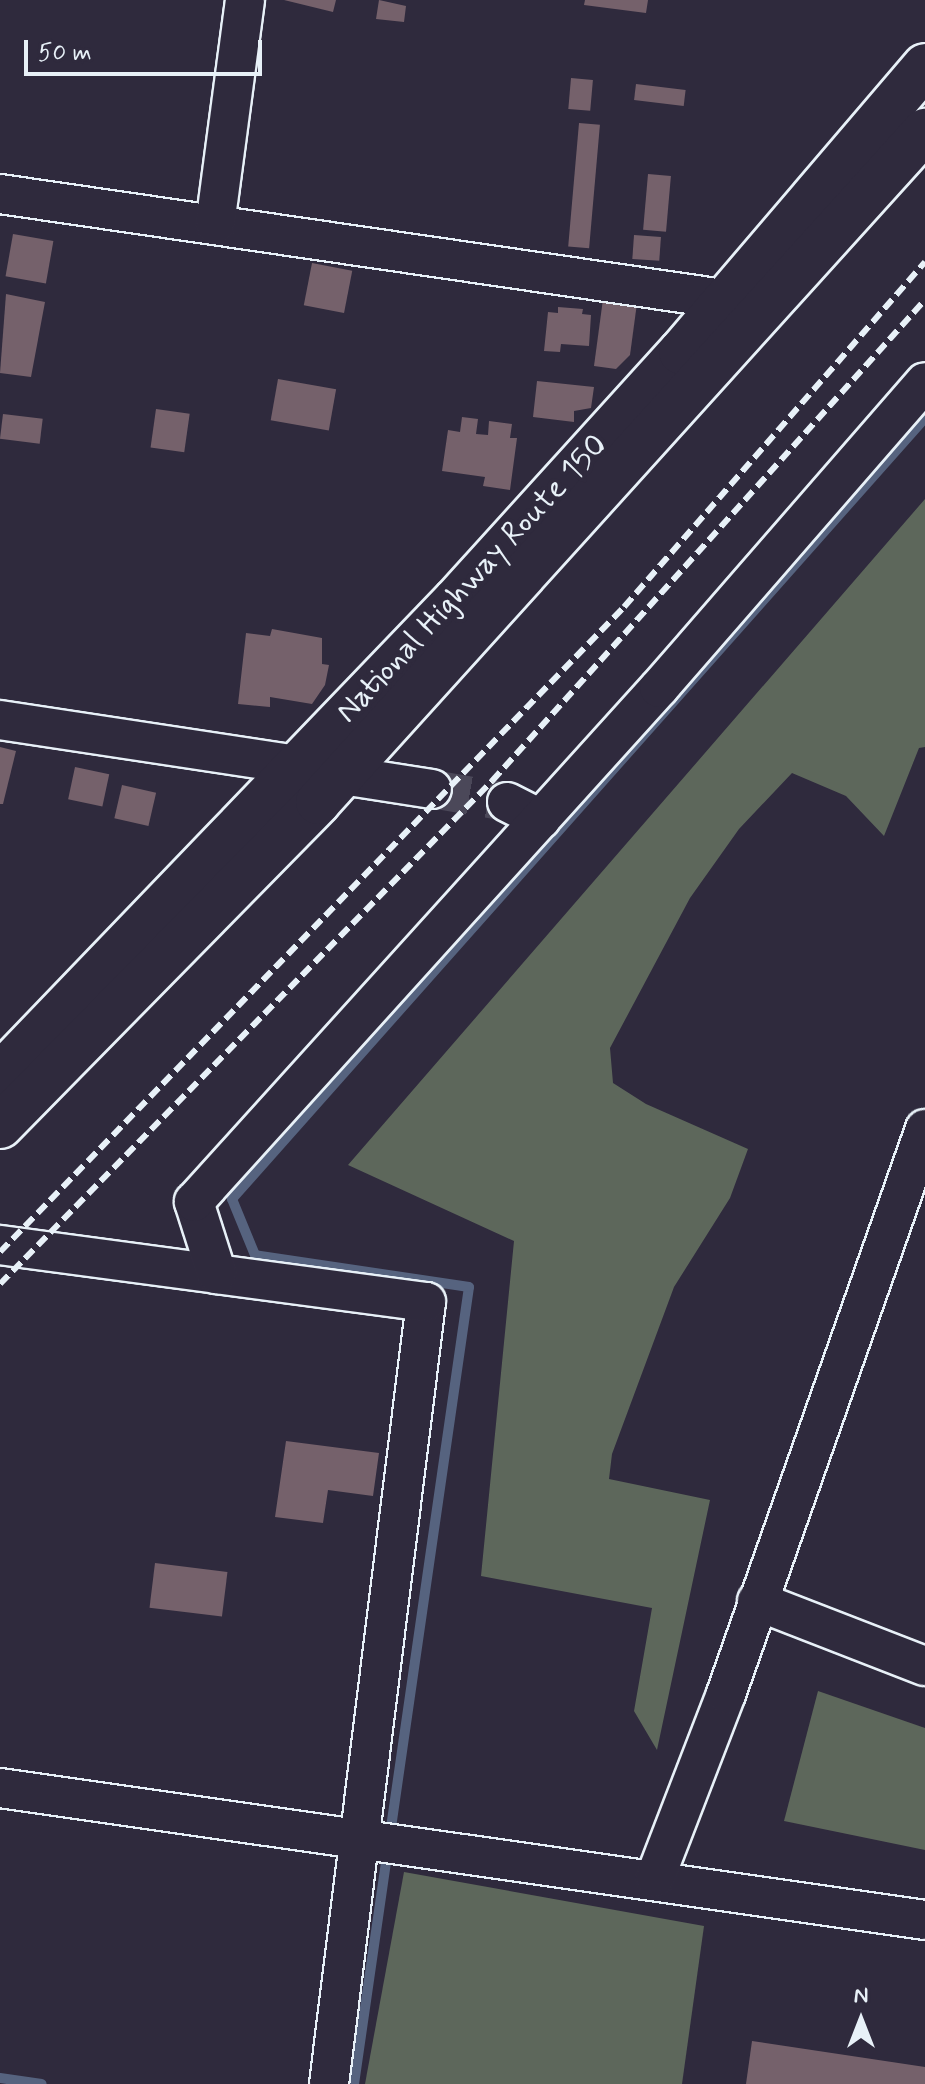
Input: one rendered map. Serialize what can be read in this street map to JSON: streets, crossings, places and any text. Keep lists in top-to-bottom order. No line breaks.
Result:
{"streets":{"highway":["National Highway Route 150"]},"scale_bar":"50 m","north":"top"}
